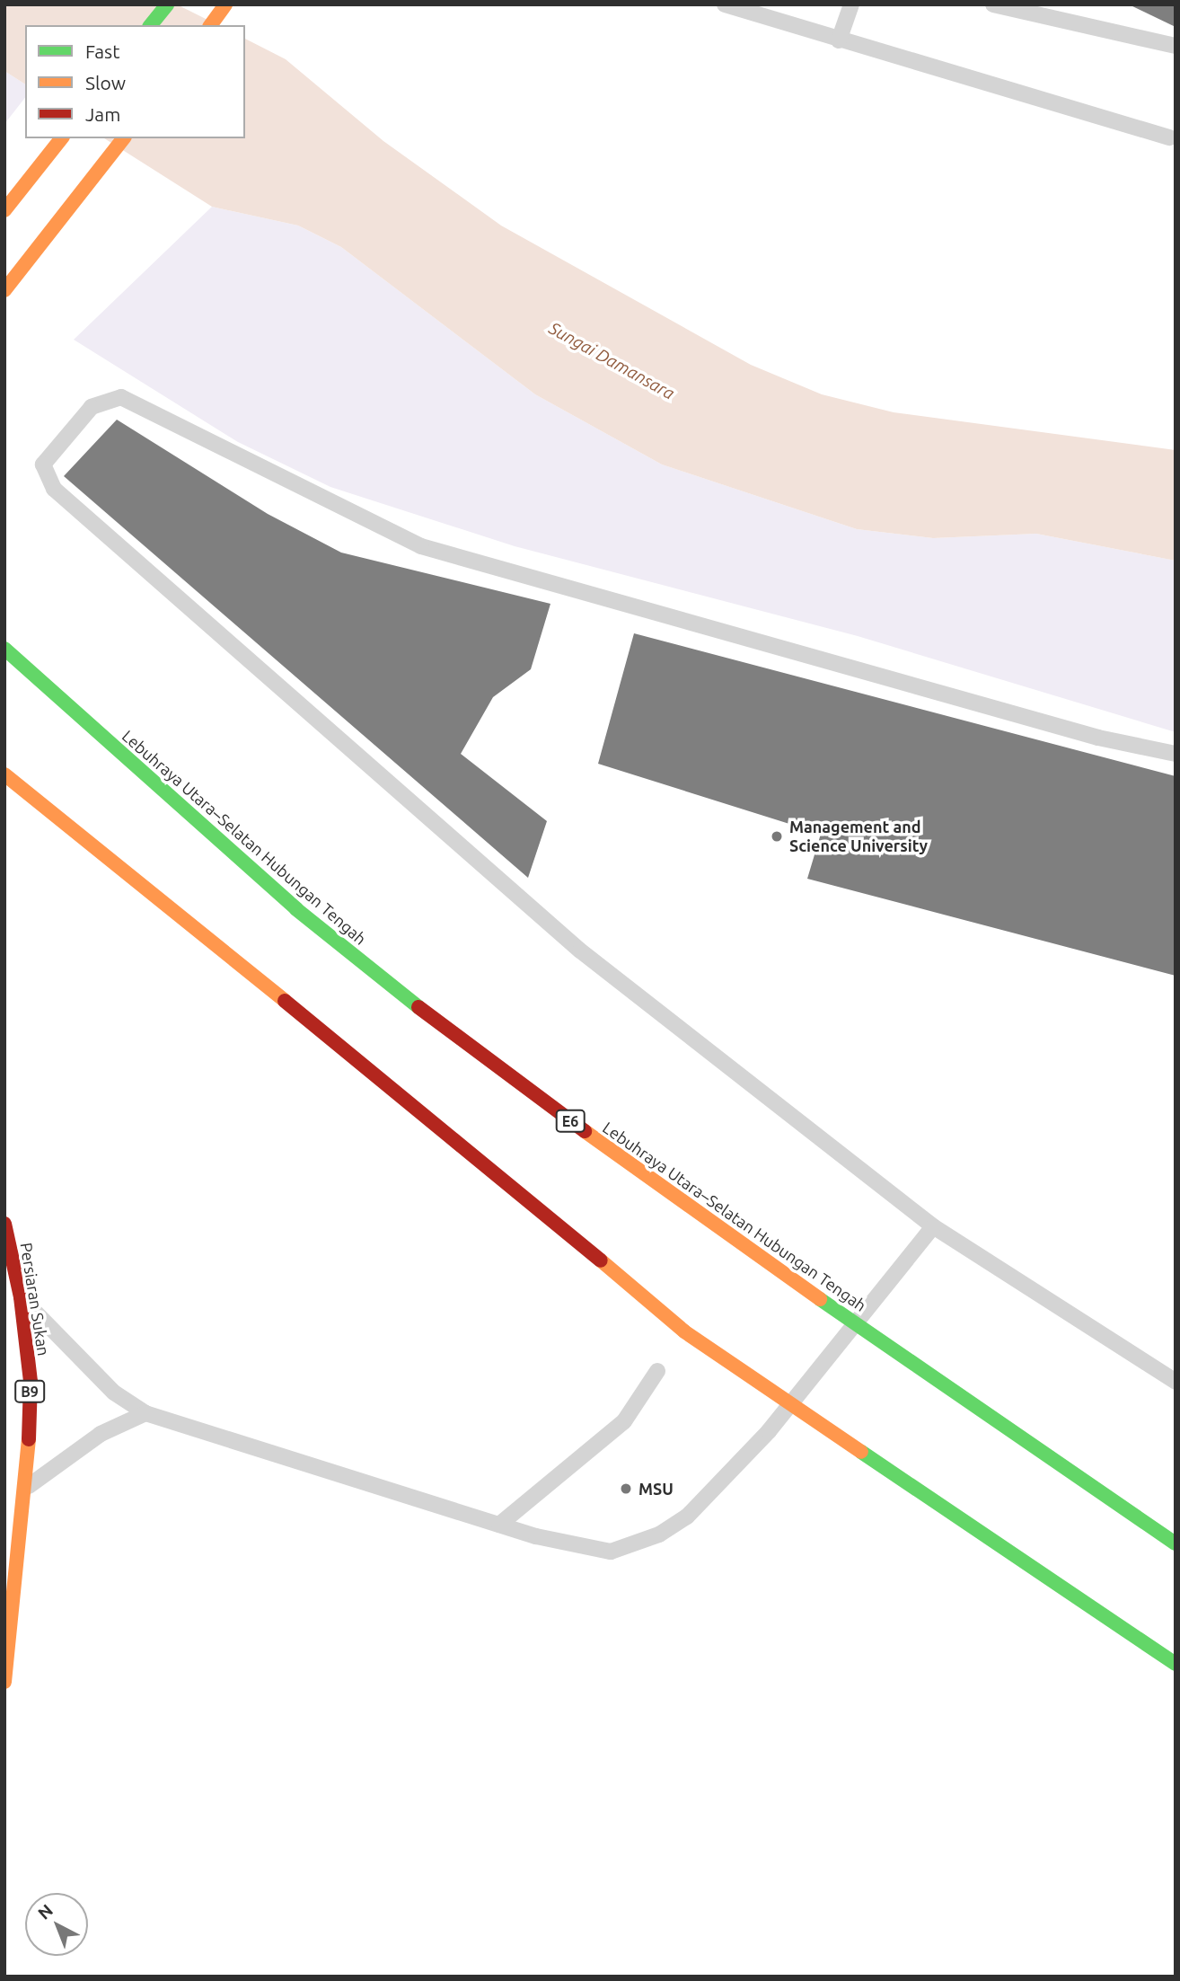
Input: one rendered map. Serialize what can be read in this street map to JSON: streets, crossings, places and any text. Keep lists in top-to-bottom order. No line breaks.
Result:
{"streets":{"main road":["Lebuhraya Utara–Selatan Hubungan Tengah","E6","Persiaran Sukan","B9"]},"water":["Sungai Damansara"],"places":["Management and Science University","MSU"],"legend":["Fast","Slow","Jam"],"north":"top left"}
